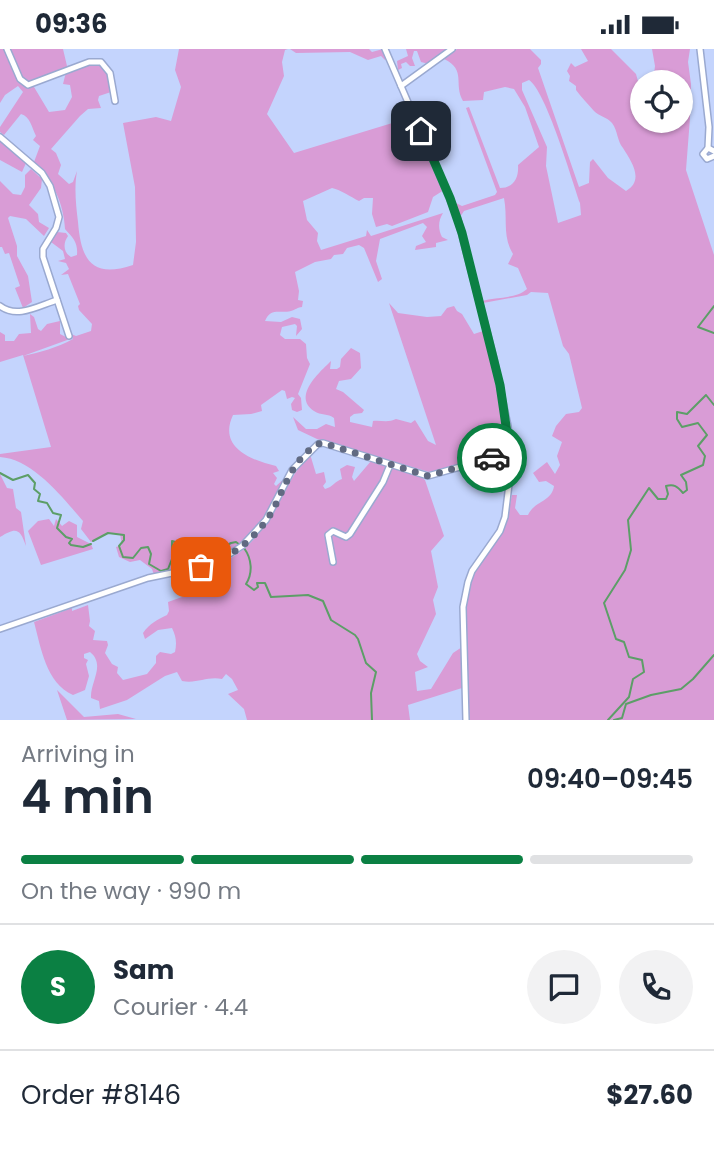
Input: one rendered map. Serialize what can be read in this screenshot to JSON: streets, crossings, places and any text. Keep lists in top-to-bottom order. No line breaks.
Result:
{"page":{"status":"09:36","heading":["4 min","Arriving in","09:40–09:45"],"panel":["Sam","Courier · 4.4","Order #8146","$27.60"],"bar":"On the way · 990 m","round":"S"}}
